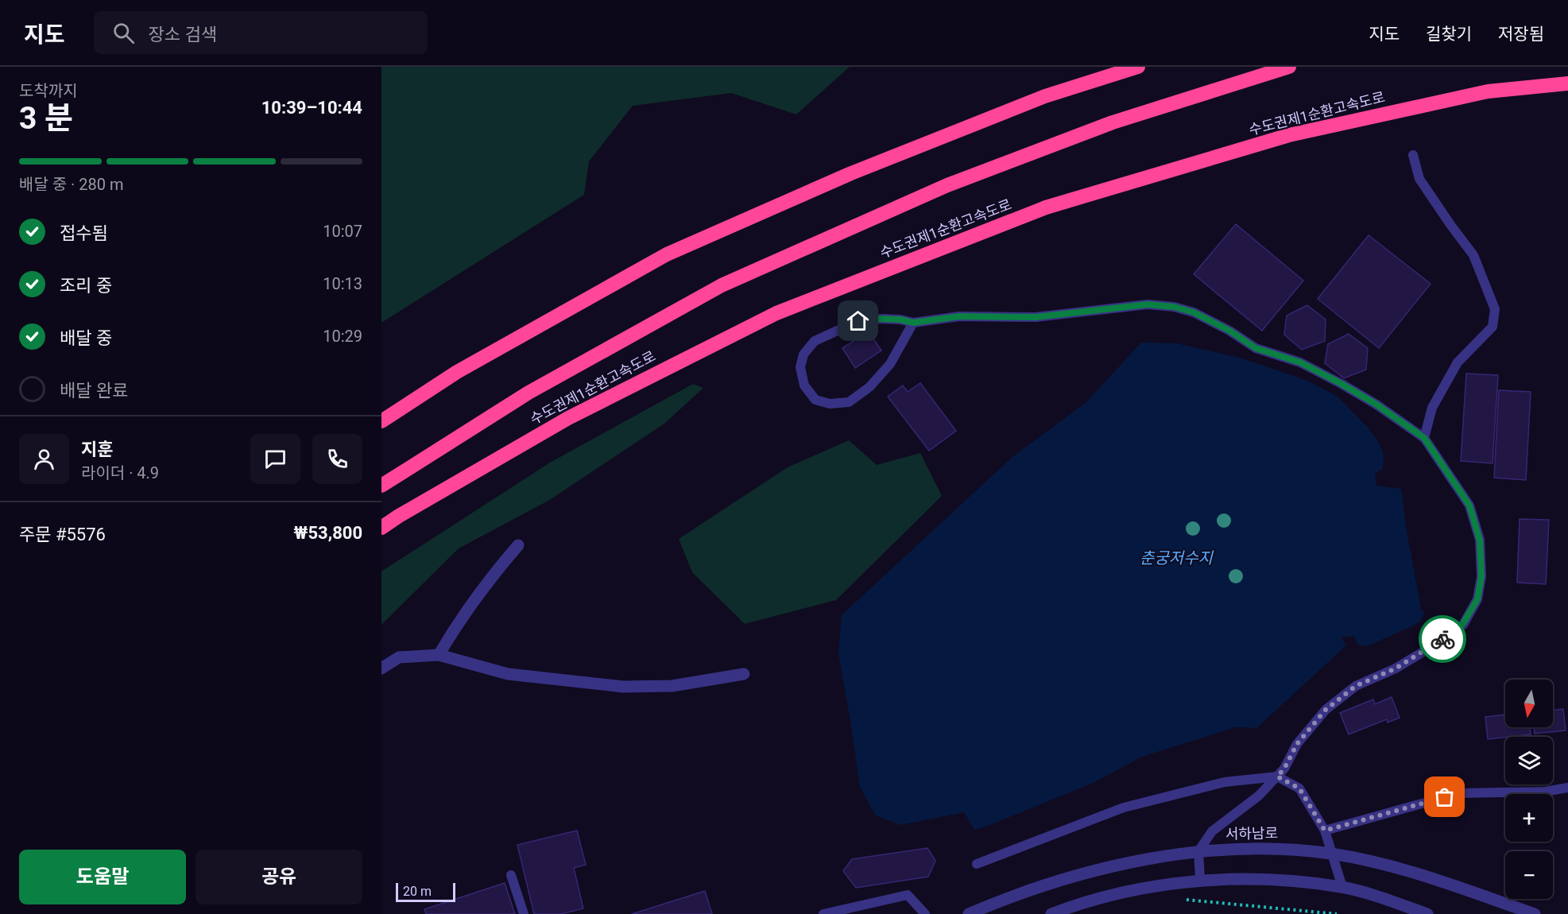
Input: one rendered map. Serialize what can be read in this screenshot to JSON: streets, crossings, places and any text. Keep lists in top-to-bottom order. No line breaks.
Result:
{"streets":{"highway":["수도권제1순환고속도로"],"street":["서하남로"]},"water":["춘궁저수지"],"scale_bar":"20 m","north":"bottom","page":{"header":"지도","search":"장소 검색","nav":["지도","길찾기","저장됨"],"heading":["3 분","도착까지","10:39–10:44"],"panel":["지훈","라이더 · 4.9","주문 #5576","₩53,800"],"bar":"배달 중 · 280 m","list":[["접수됨","10:07"],["조리 중","10:13"],["배달 중","10:29"],"배달 완료"],"map_buttons":["+","−"],"buttons":["도움말","공유"],"scale":"20 m"}}
